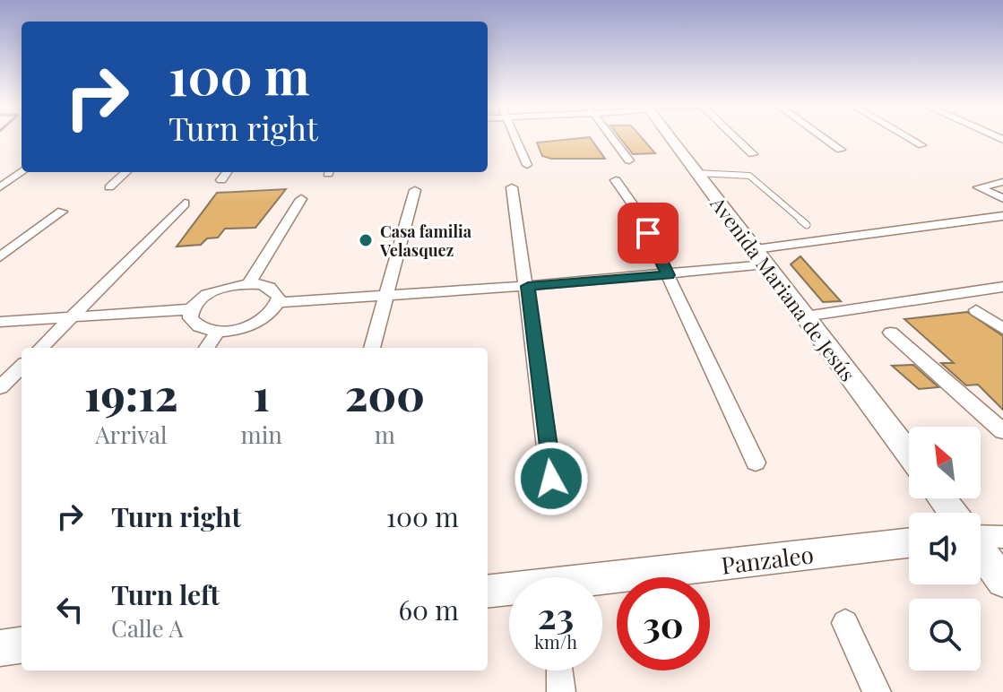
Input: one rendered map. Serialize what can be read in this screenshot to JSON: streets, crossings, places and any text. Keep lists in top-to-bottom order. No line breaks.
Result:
{"streets":{"street":["Avenida Mariana de Jesús","Panzaleo"]},"places":["Casa familia Velasquez"],"north":"top left","page":{"turn":["100 m","Turn right"],"eta":["19:12","Arrival","1","min","200","m"],"list":[{"name":"Turn right","value":"100 m"},{"name":"Turn left","note":"Calle A","value":"60 m"}],"speed":"23 km/h","limit":"30"}}
